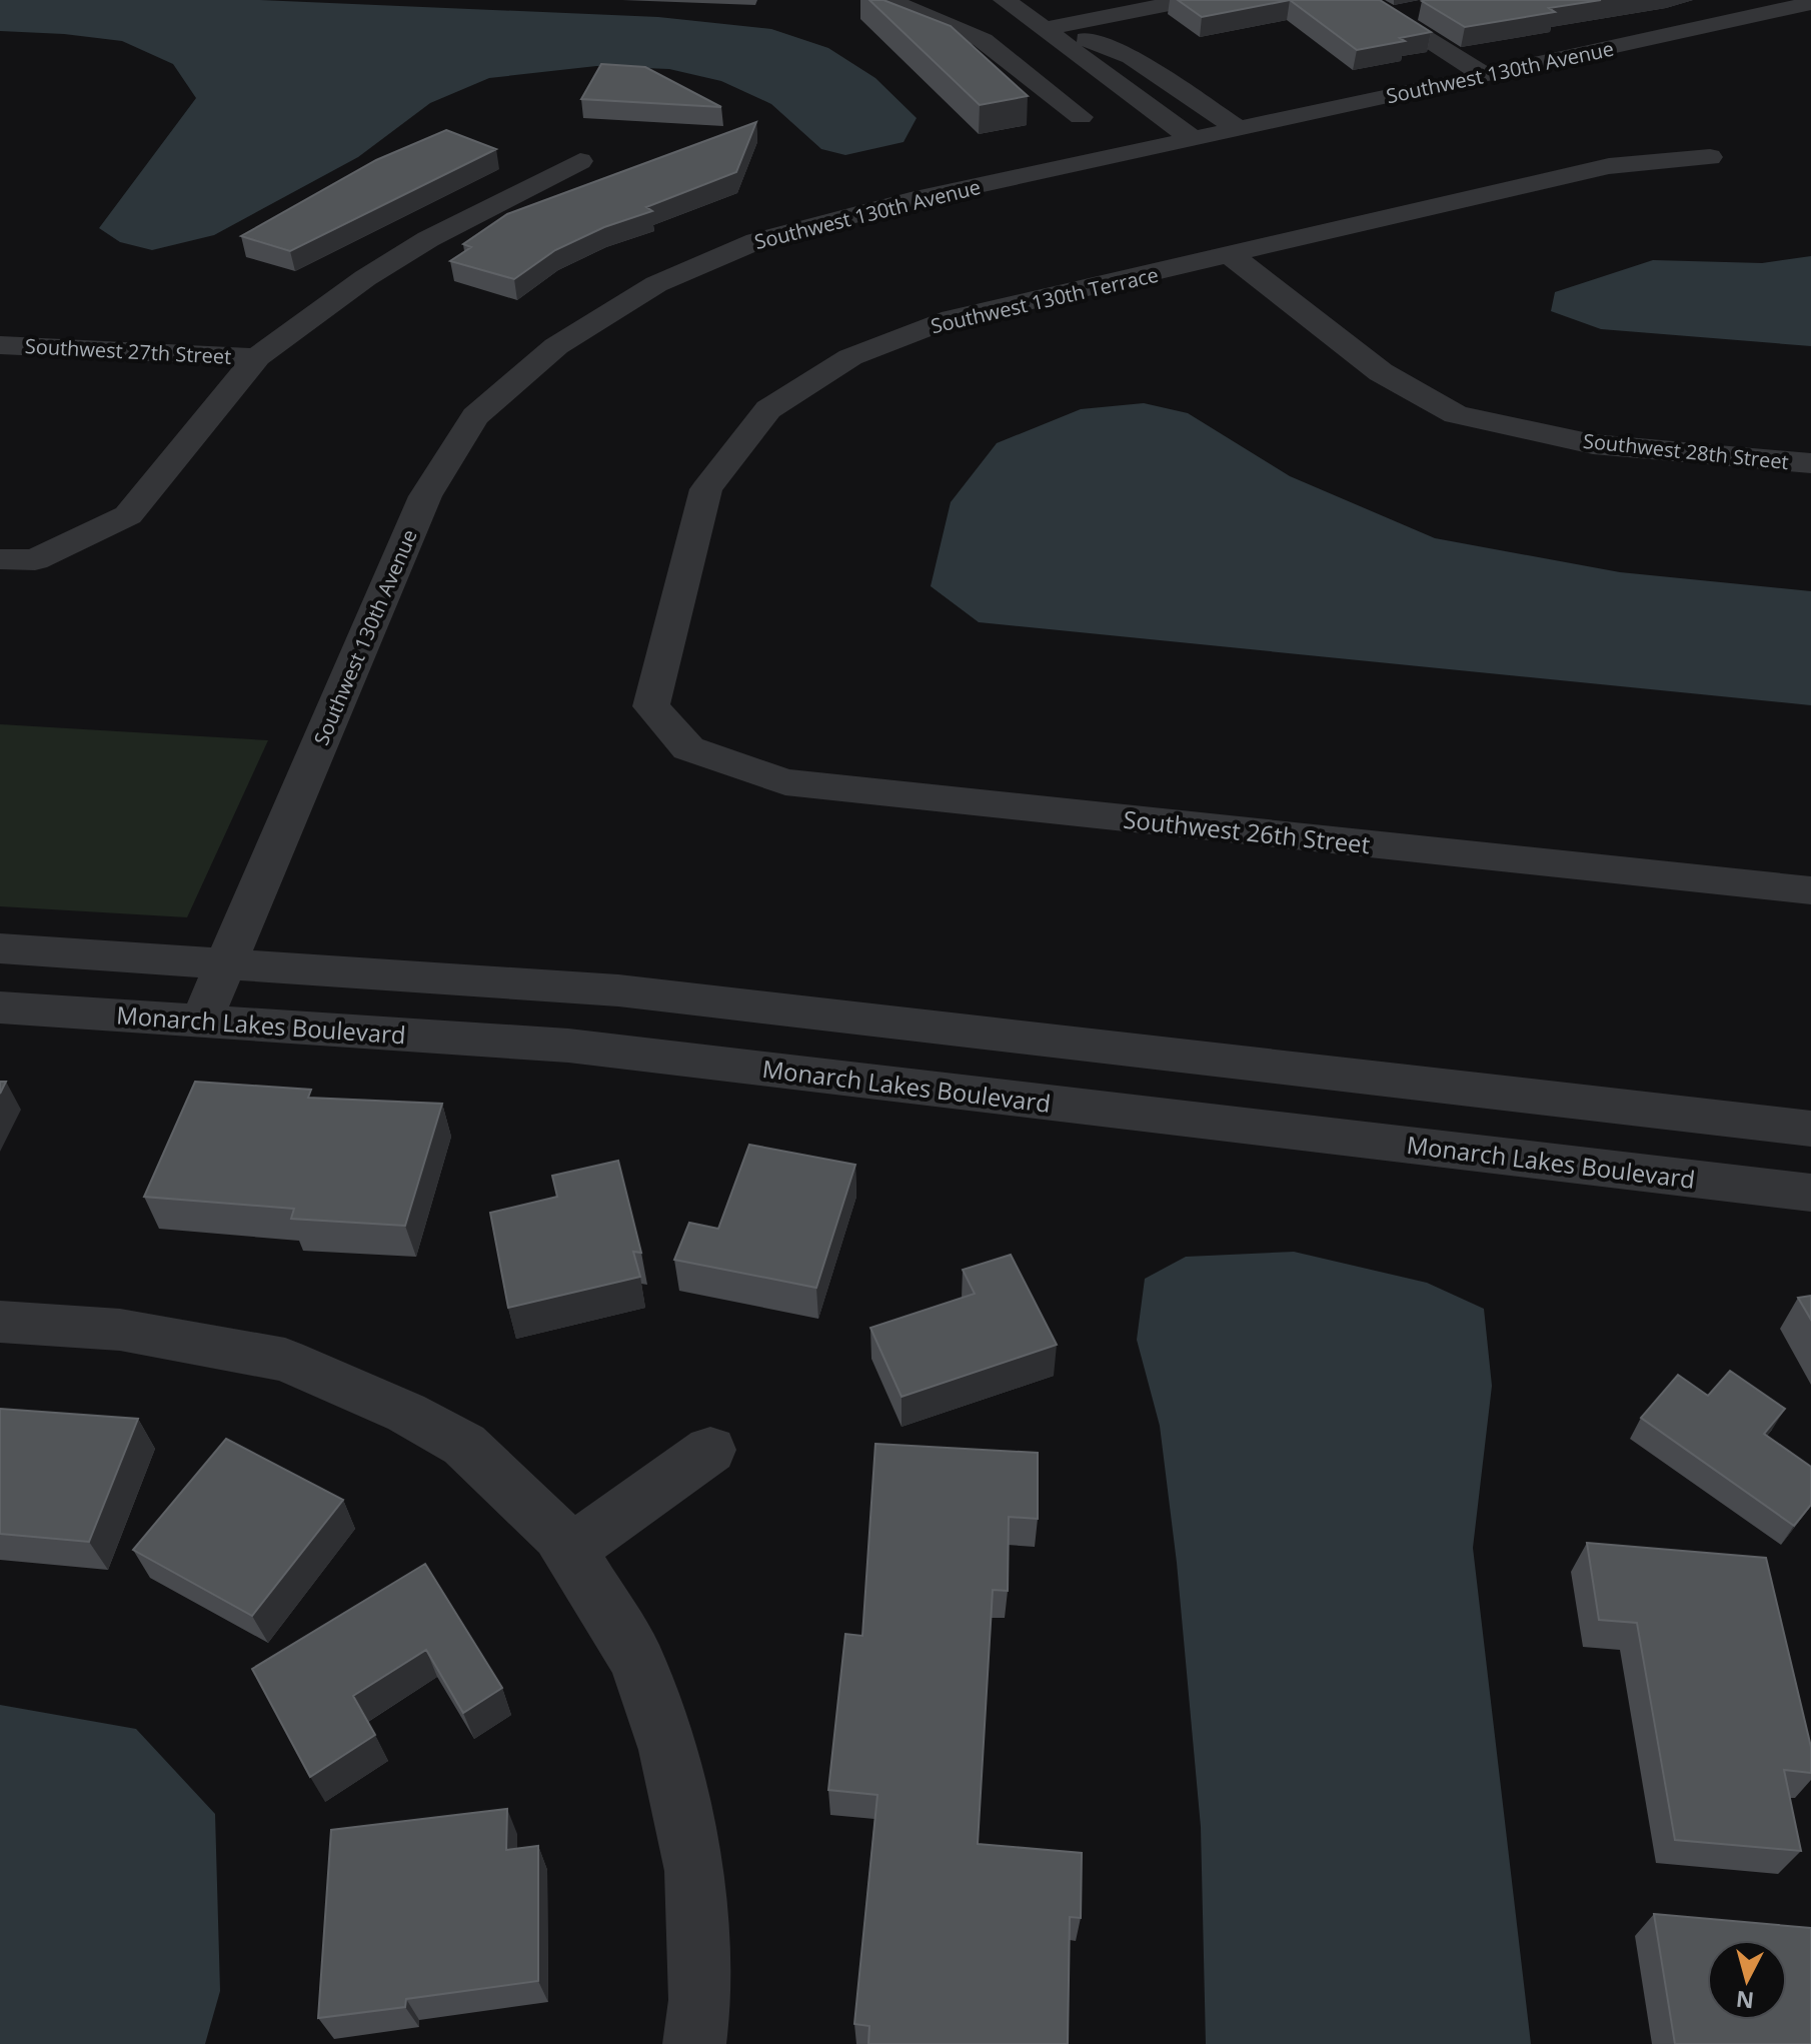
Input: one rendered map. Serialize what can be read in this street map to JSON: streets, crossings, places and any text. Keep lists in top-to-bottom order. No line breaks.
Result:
{"streets":{"street":["Southwest 130th Avenue","Southwest 130th Terrace","Southwest 27th Street","Southwest 28th Street","Southwest 26th Street","Monarch Lakes Boulevard"]},"crossings":[["Southwest 130th Avenue","Monarch Lakes Boulevard"],["Southwest 130th Terrace","Southwest 28th Street"],["Southwest 130th Terrace","Southwest 26th Street"]],"north":"bottom"}
